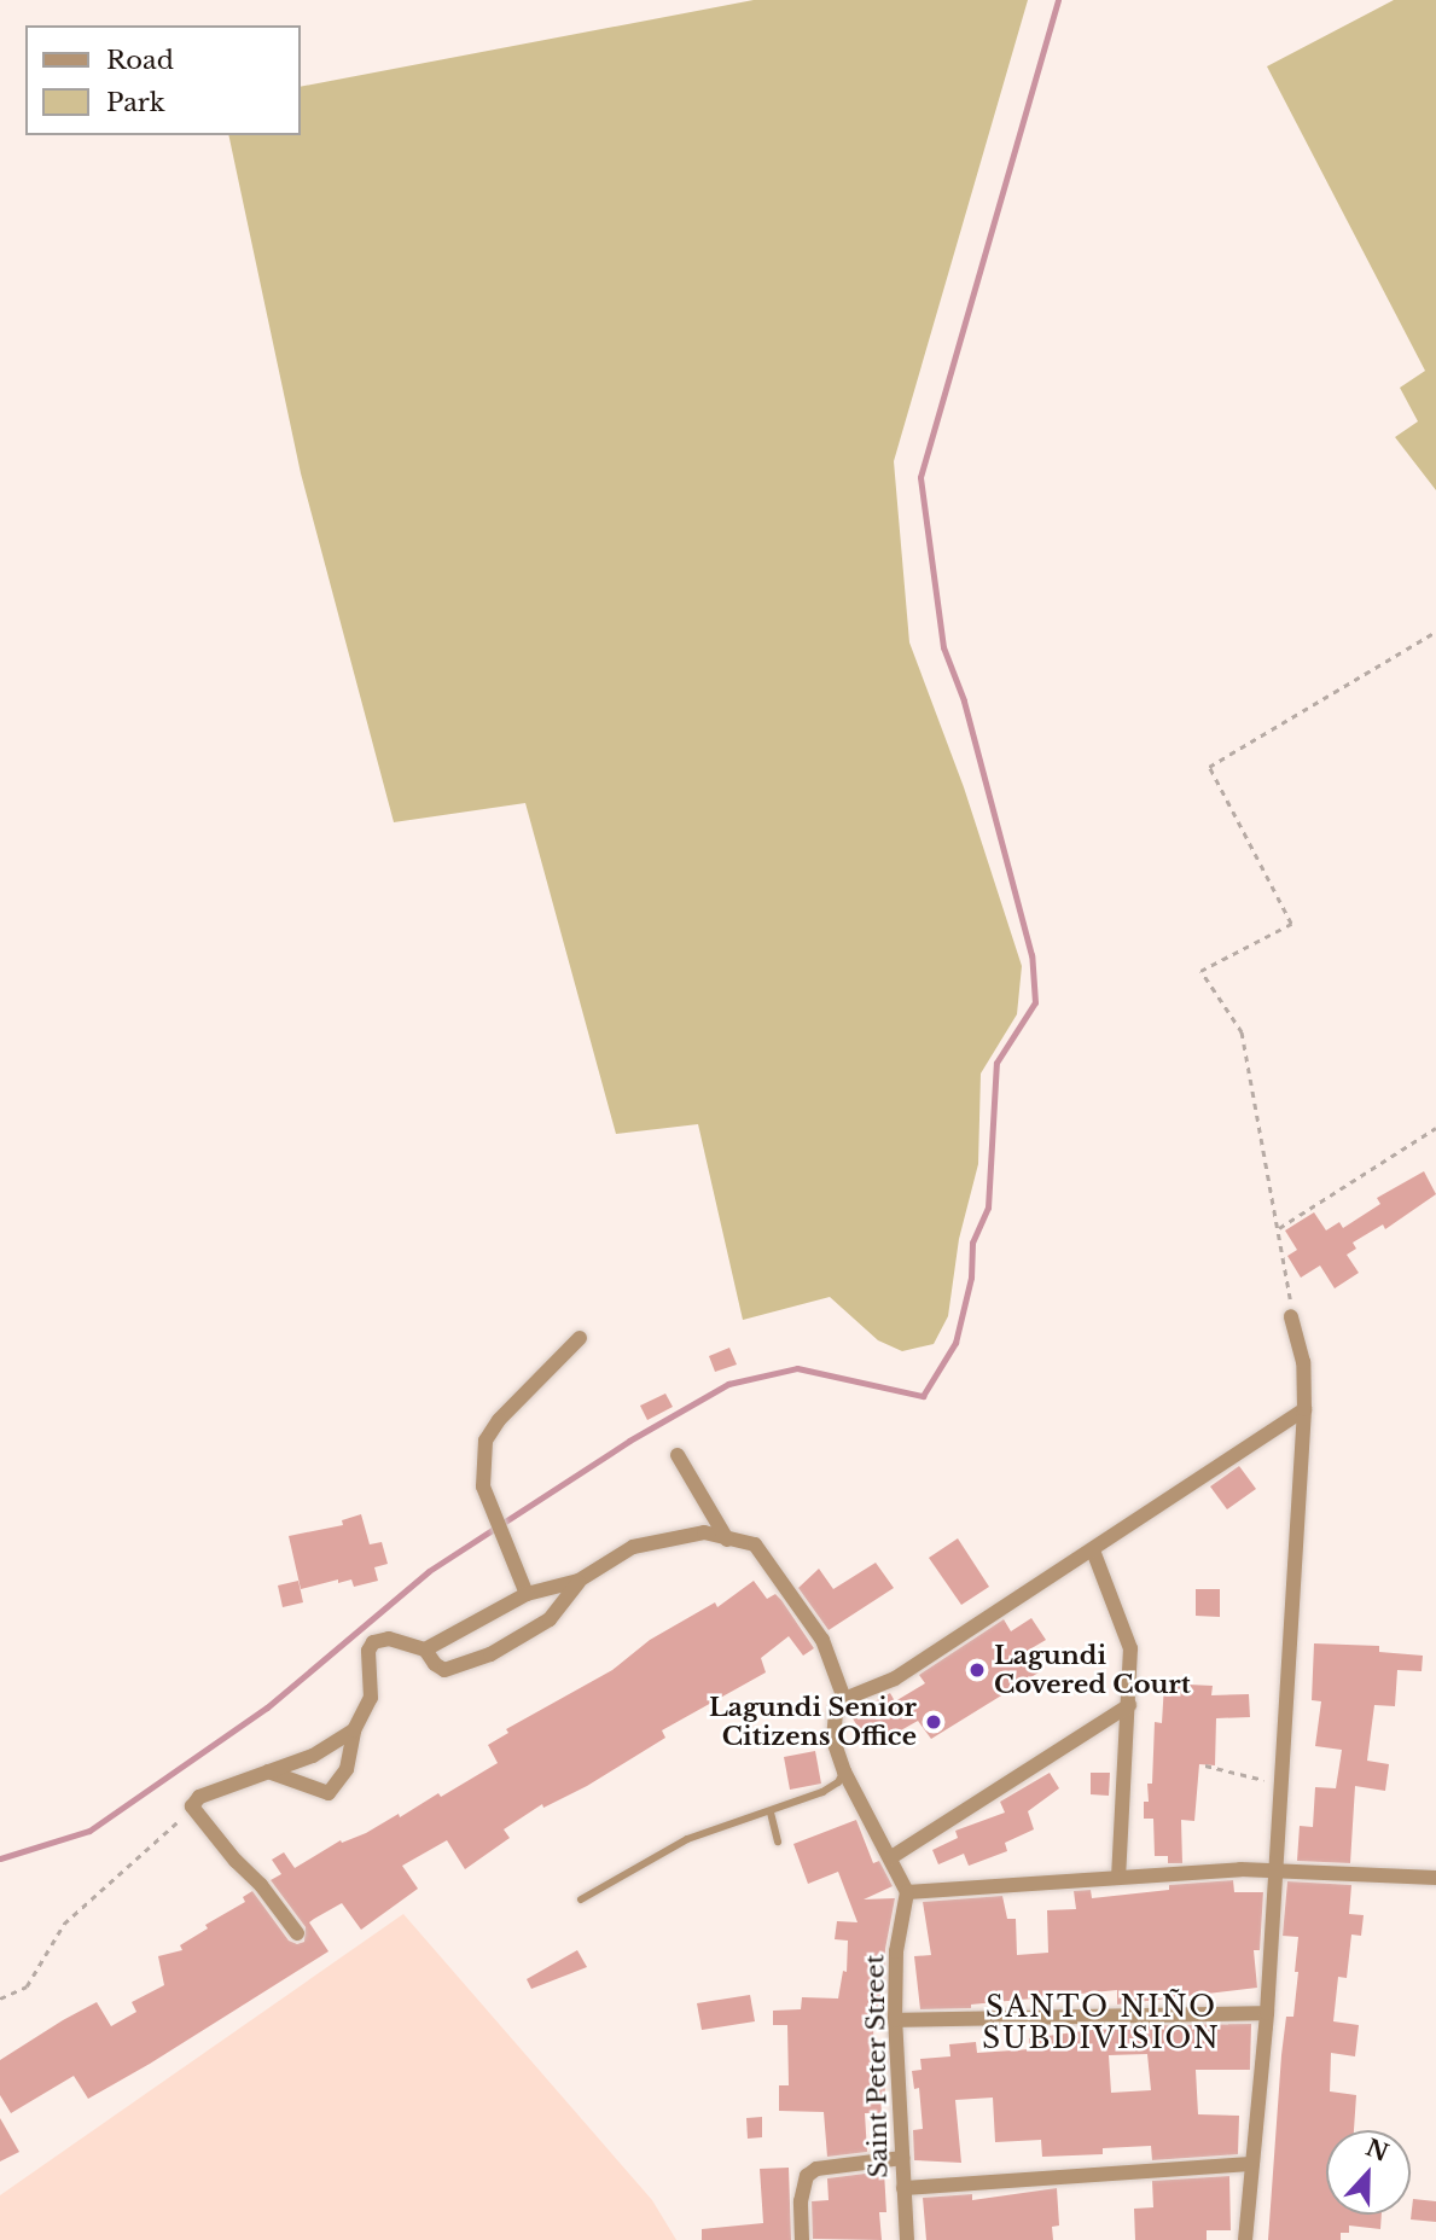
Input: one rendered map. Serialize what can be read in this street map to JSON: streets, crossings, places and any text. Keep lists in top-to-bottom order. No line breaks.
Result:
{"streets":{"street":["Saint Peter Street"]},"districts":["SANTO NIÑO SUBDIVISION"],"places":["Lagundi Covered Court","Lagundi Senior Citizens Office"],"legend":["Road","Park"],"north":"top"}
